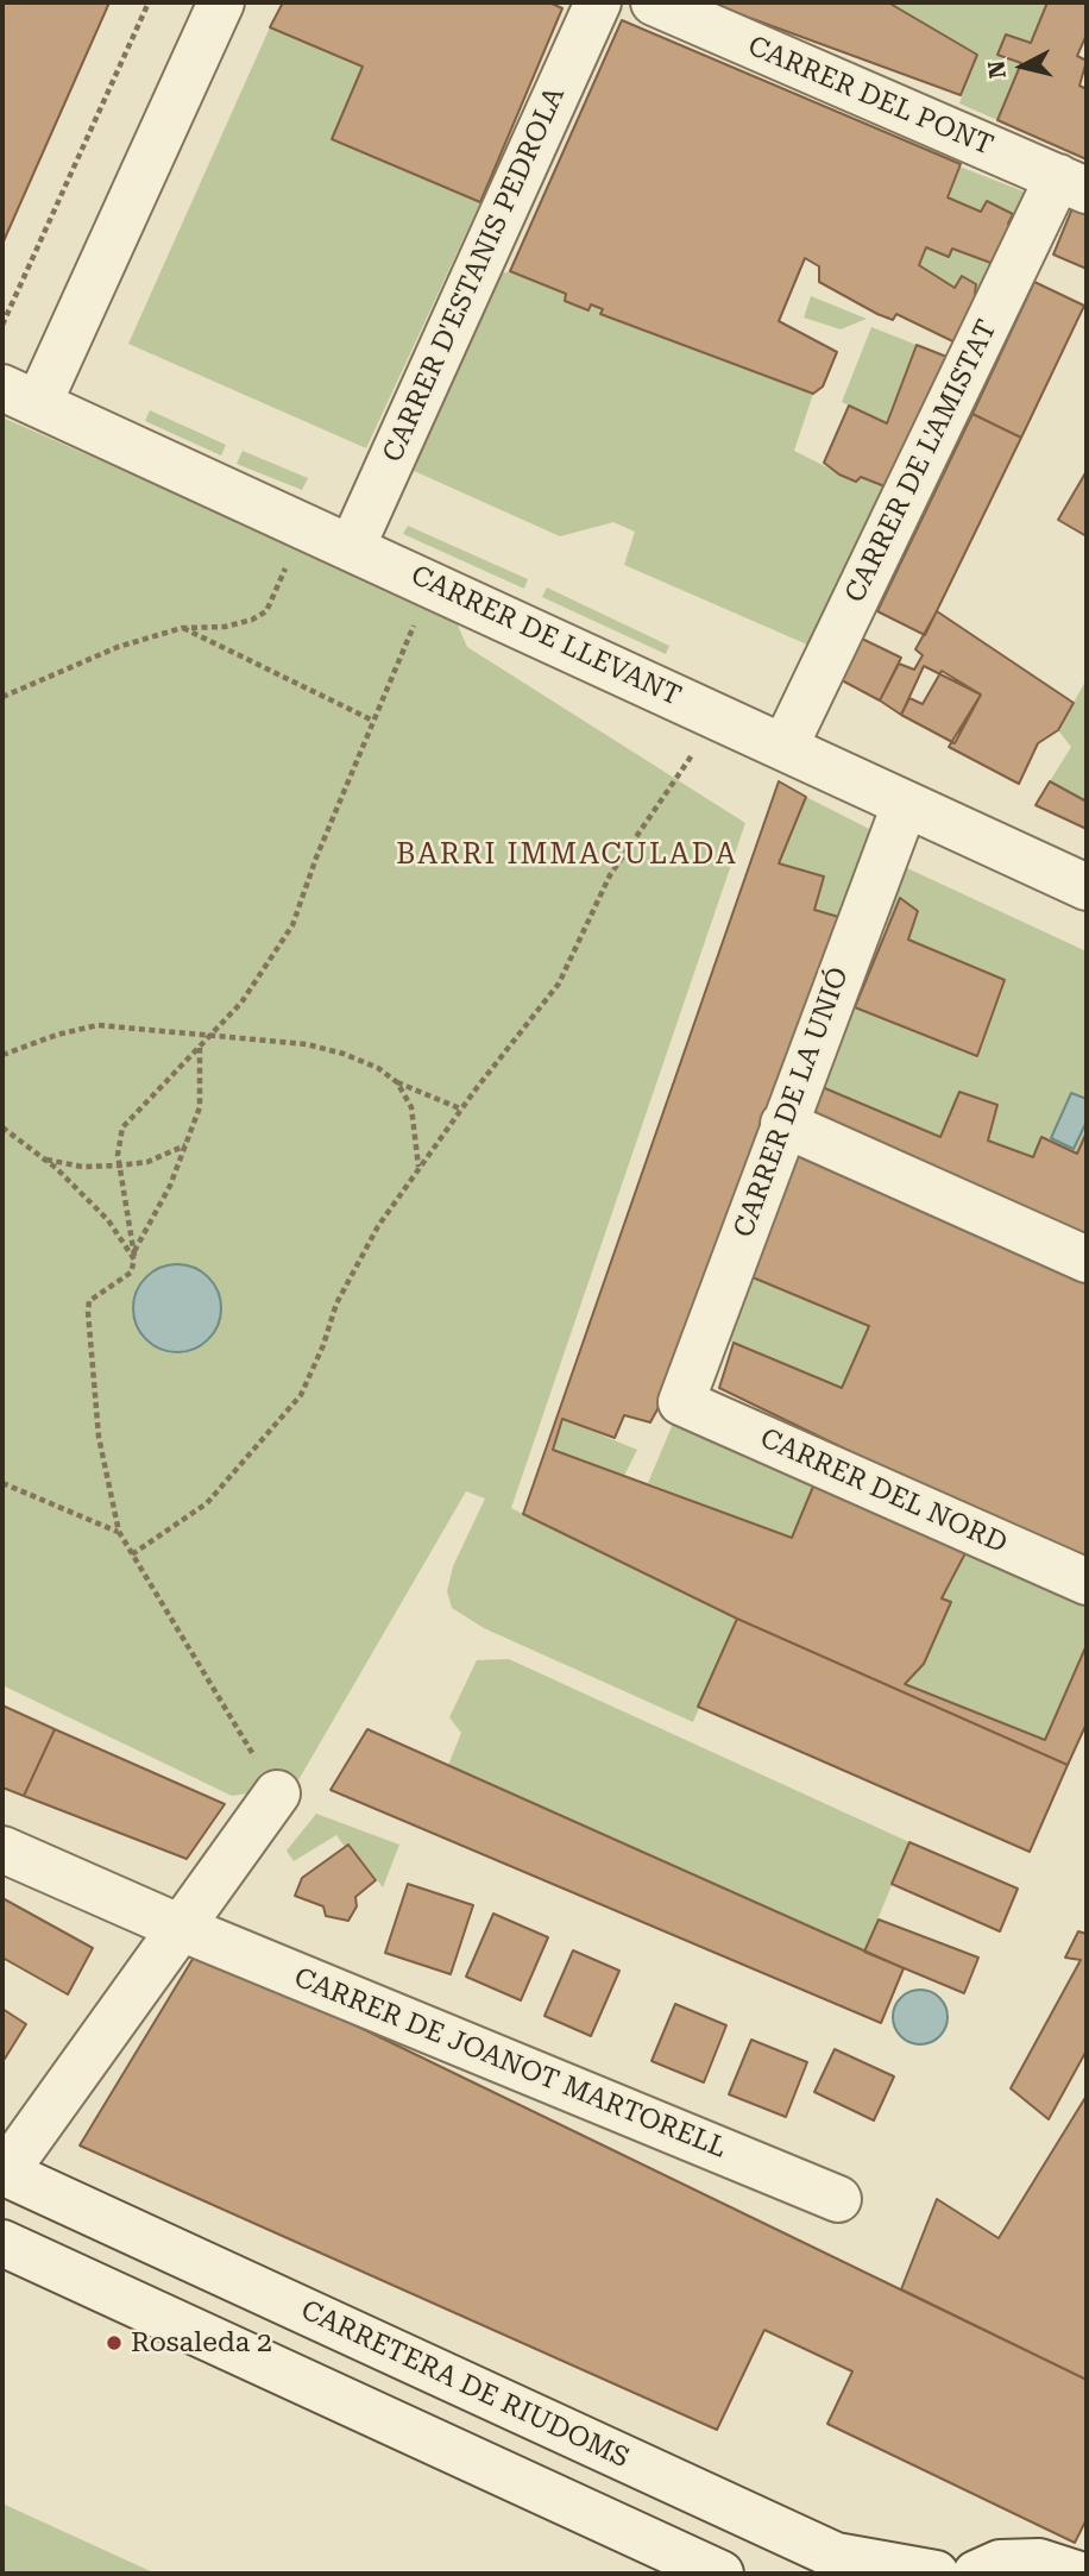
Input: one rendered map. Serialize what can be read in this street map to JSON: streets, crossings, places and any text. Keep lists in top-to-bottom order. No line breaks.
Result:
{"streets":{"street":["CARRER DEL PONT","CARRER D'ESTANIS PEDROLA","CARRER DE L'AMISTAT","CARRER DE LLEVANT","CARRER DE LA UNIÓ","CARRER DEL NORD","CARRER DE JOANOT MARTORELL","CARRETERA DE RIUDOMS"]},"crossings":[["CARRER DEL PONT","CARRER DE L'AMISTAT"],["CARRER D'ESTANIS PEDROLA","CARRER DE LLEVANT"],["CARRER DE L'AMISTAT","CARRER DE LLEVANT"],["CARRER DE LLEVANT","CARRER DE LA UNIÓ"],["CARRER DE LA UNIÓ","CARRER DEL NORD"]],"districts":["BARRI IMMACULADA"],"places":["Rosaleda 2"],"north":"left"}
